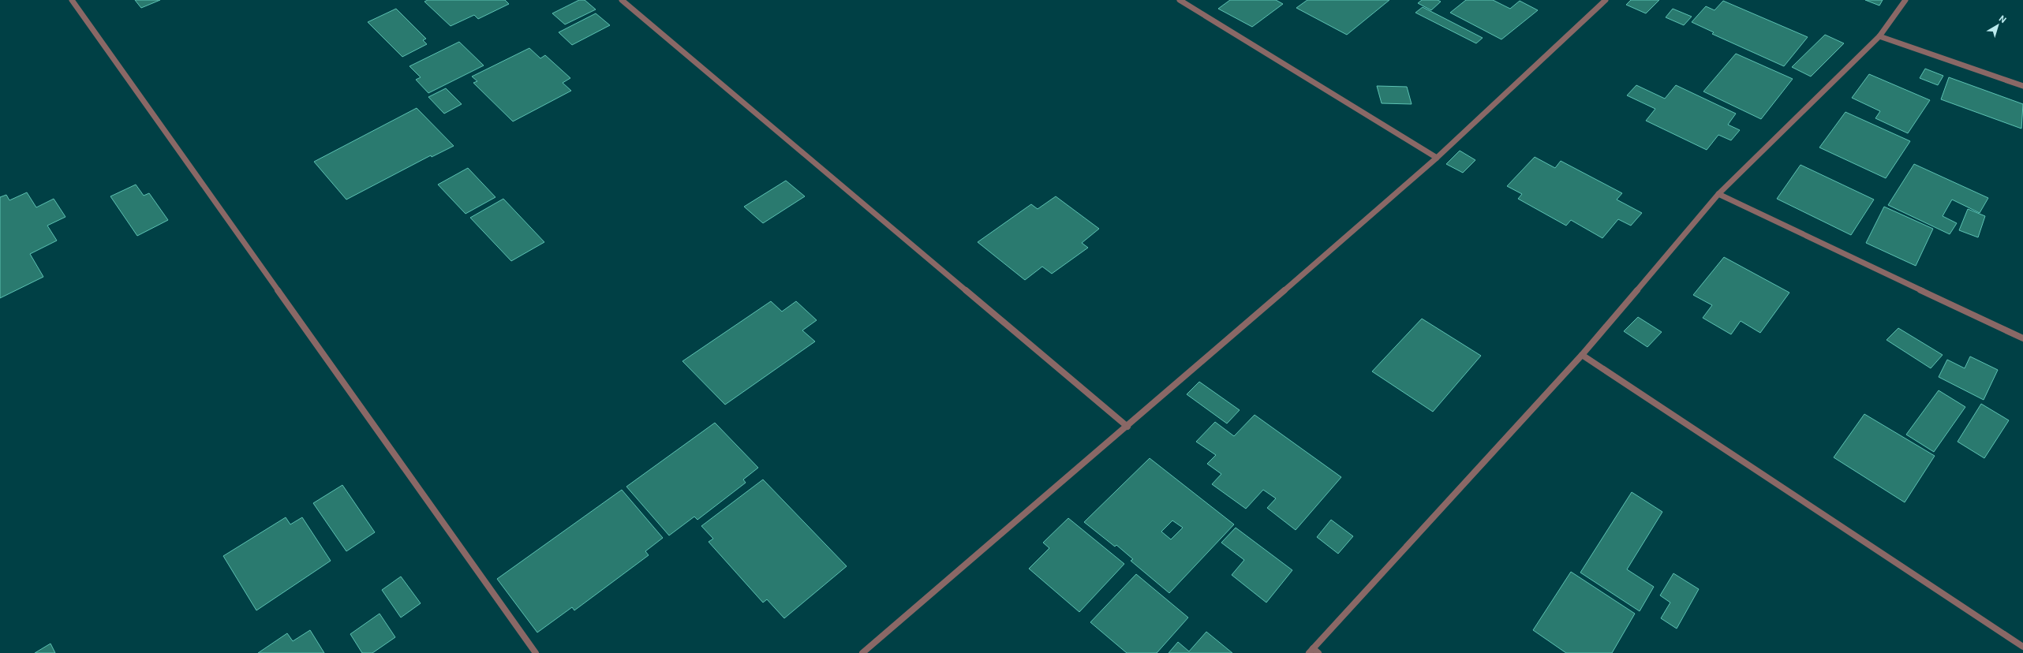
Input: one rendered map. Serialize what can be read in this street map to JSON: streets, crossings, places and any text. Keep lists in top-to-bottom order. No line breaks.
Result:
{"north":"top right"}
